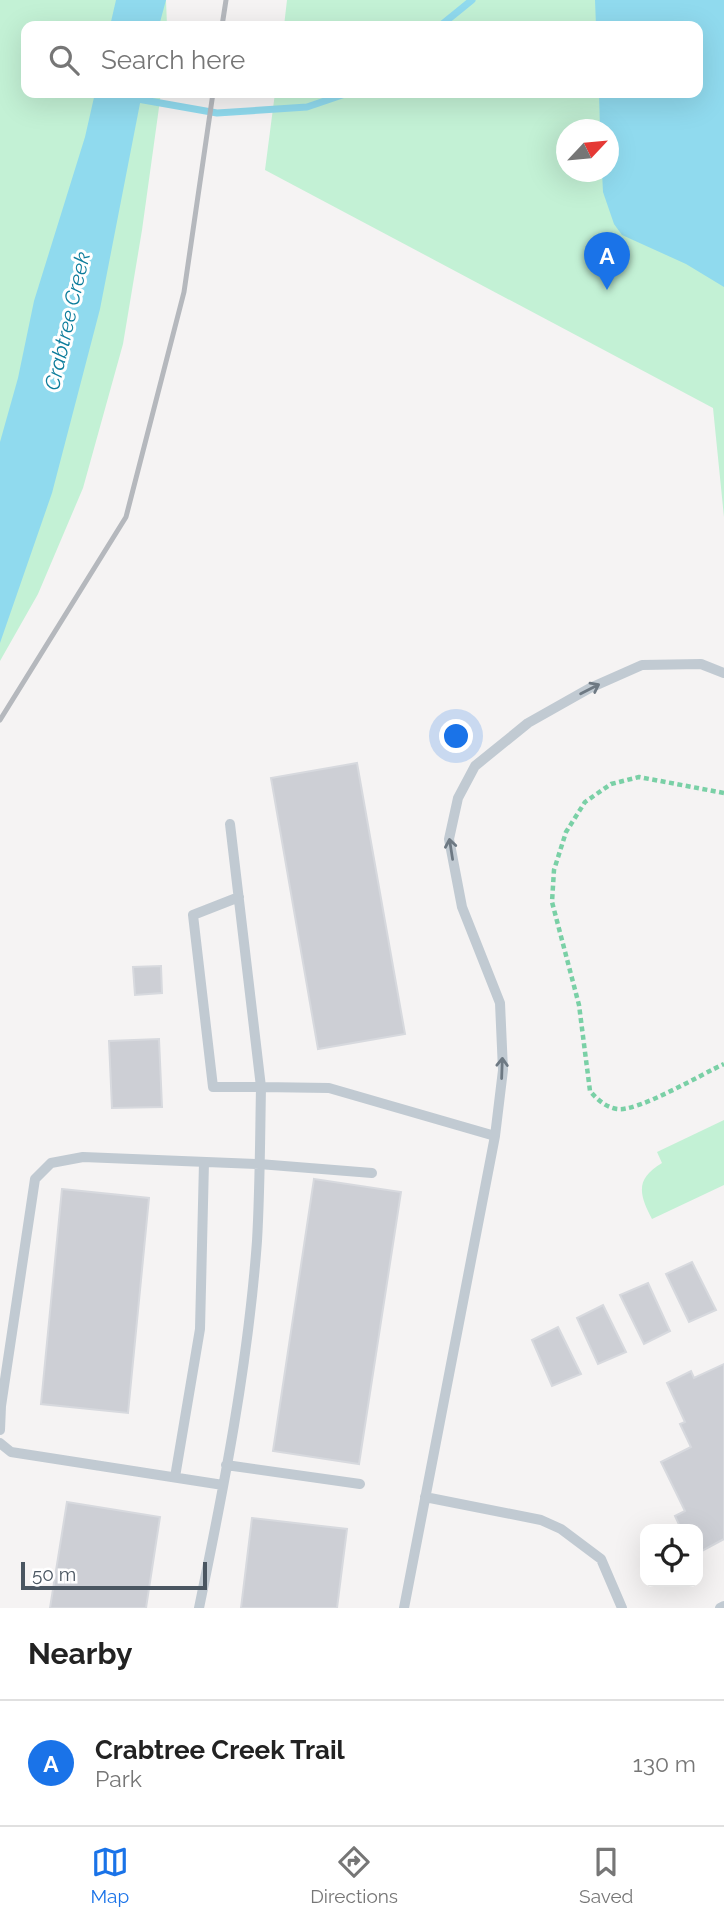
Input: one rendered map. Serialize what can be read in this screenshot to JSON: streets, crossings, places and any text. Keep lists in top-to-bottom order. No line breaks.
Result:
{"water":["Crabtree Creek"],"scale_bar":"50 m","north":"top right","page":{"search":"Search here","pins":"A","scale":"50 m","heading":"Nearby","list":[{"mark":"A","name":"Crabtree Creek Trail","note":"Park","value":"130 m"}],"nav":["Map","Directions","Saved"]}}
